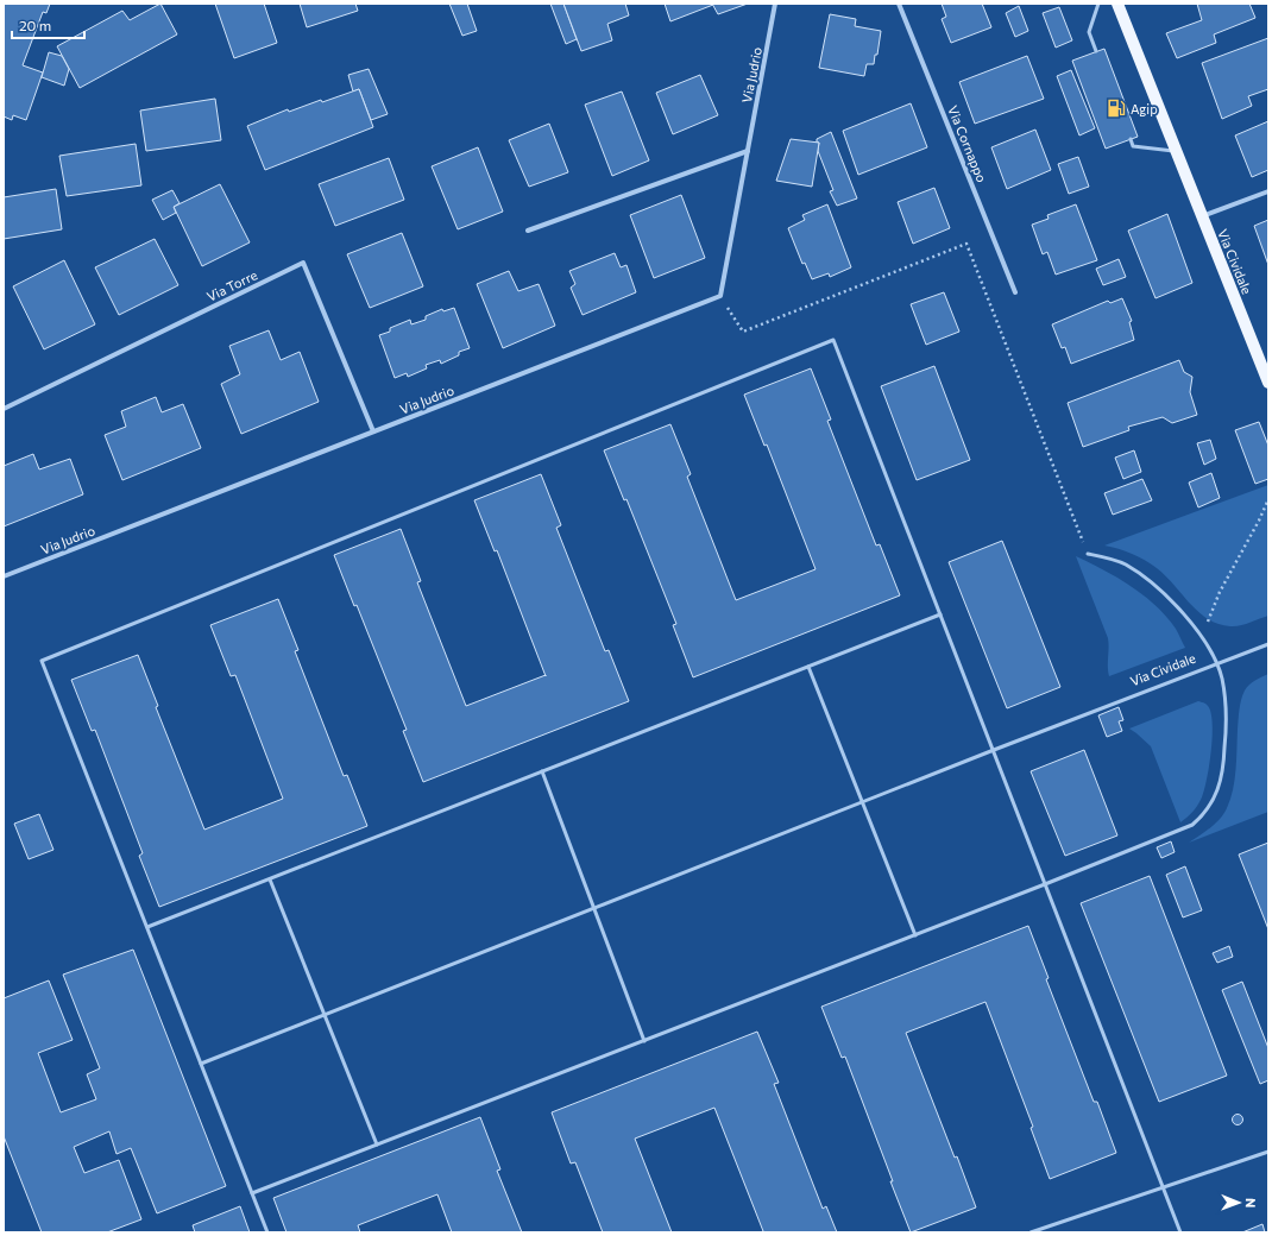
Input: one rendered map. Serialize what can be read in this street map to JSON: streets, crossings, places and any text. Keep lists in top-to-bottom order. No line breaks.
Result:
{"streets":{"main road":["Via Cividale"],"street":["Via Judrio","Via Cornappo","Via Torre"]},"crossings":[["Via Judrio","Via Torre"]],"places":{"fuel station":["Agip"]},"scale_bar":"20 m","north":"right"}
